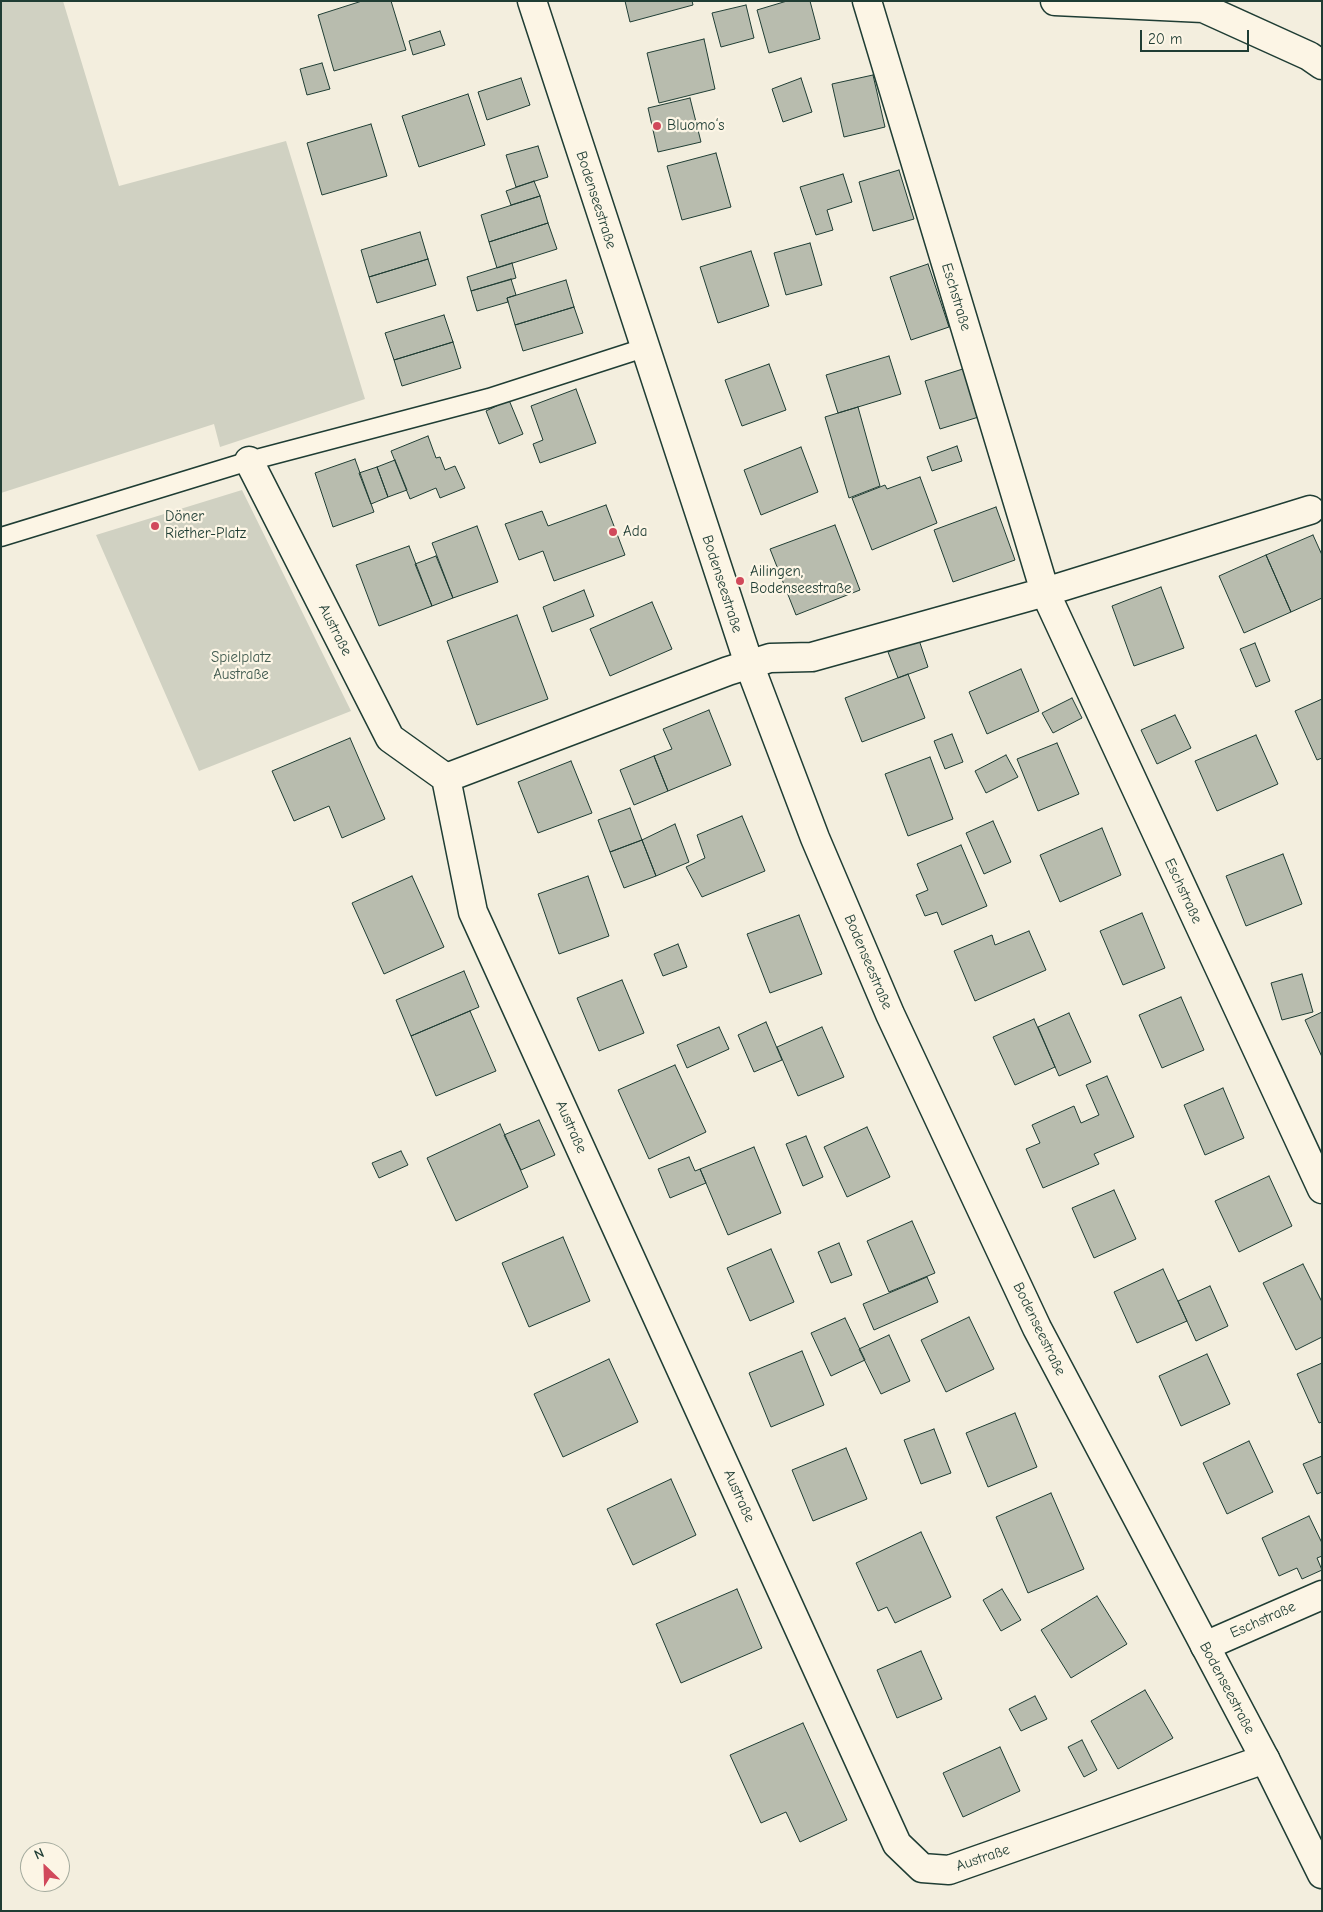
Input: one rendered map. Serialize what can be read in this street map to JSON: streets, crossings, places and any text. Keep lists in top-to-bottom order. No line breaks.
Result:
{"streets":{"street":["Bodenseestraße","Eschstraße","Austraße"]},"crossings":[["Bodenseestraße","Eschstraße"],["Bodenseestraße","Austraße"]],"parks":["Spielplatz Austraße"],"places":["Bluomo‘s","Döner Riether-Platz","Ada","Ailingen, Bodenseestraße"],"scale_bar":"20 m","north":"top left"}
